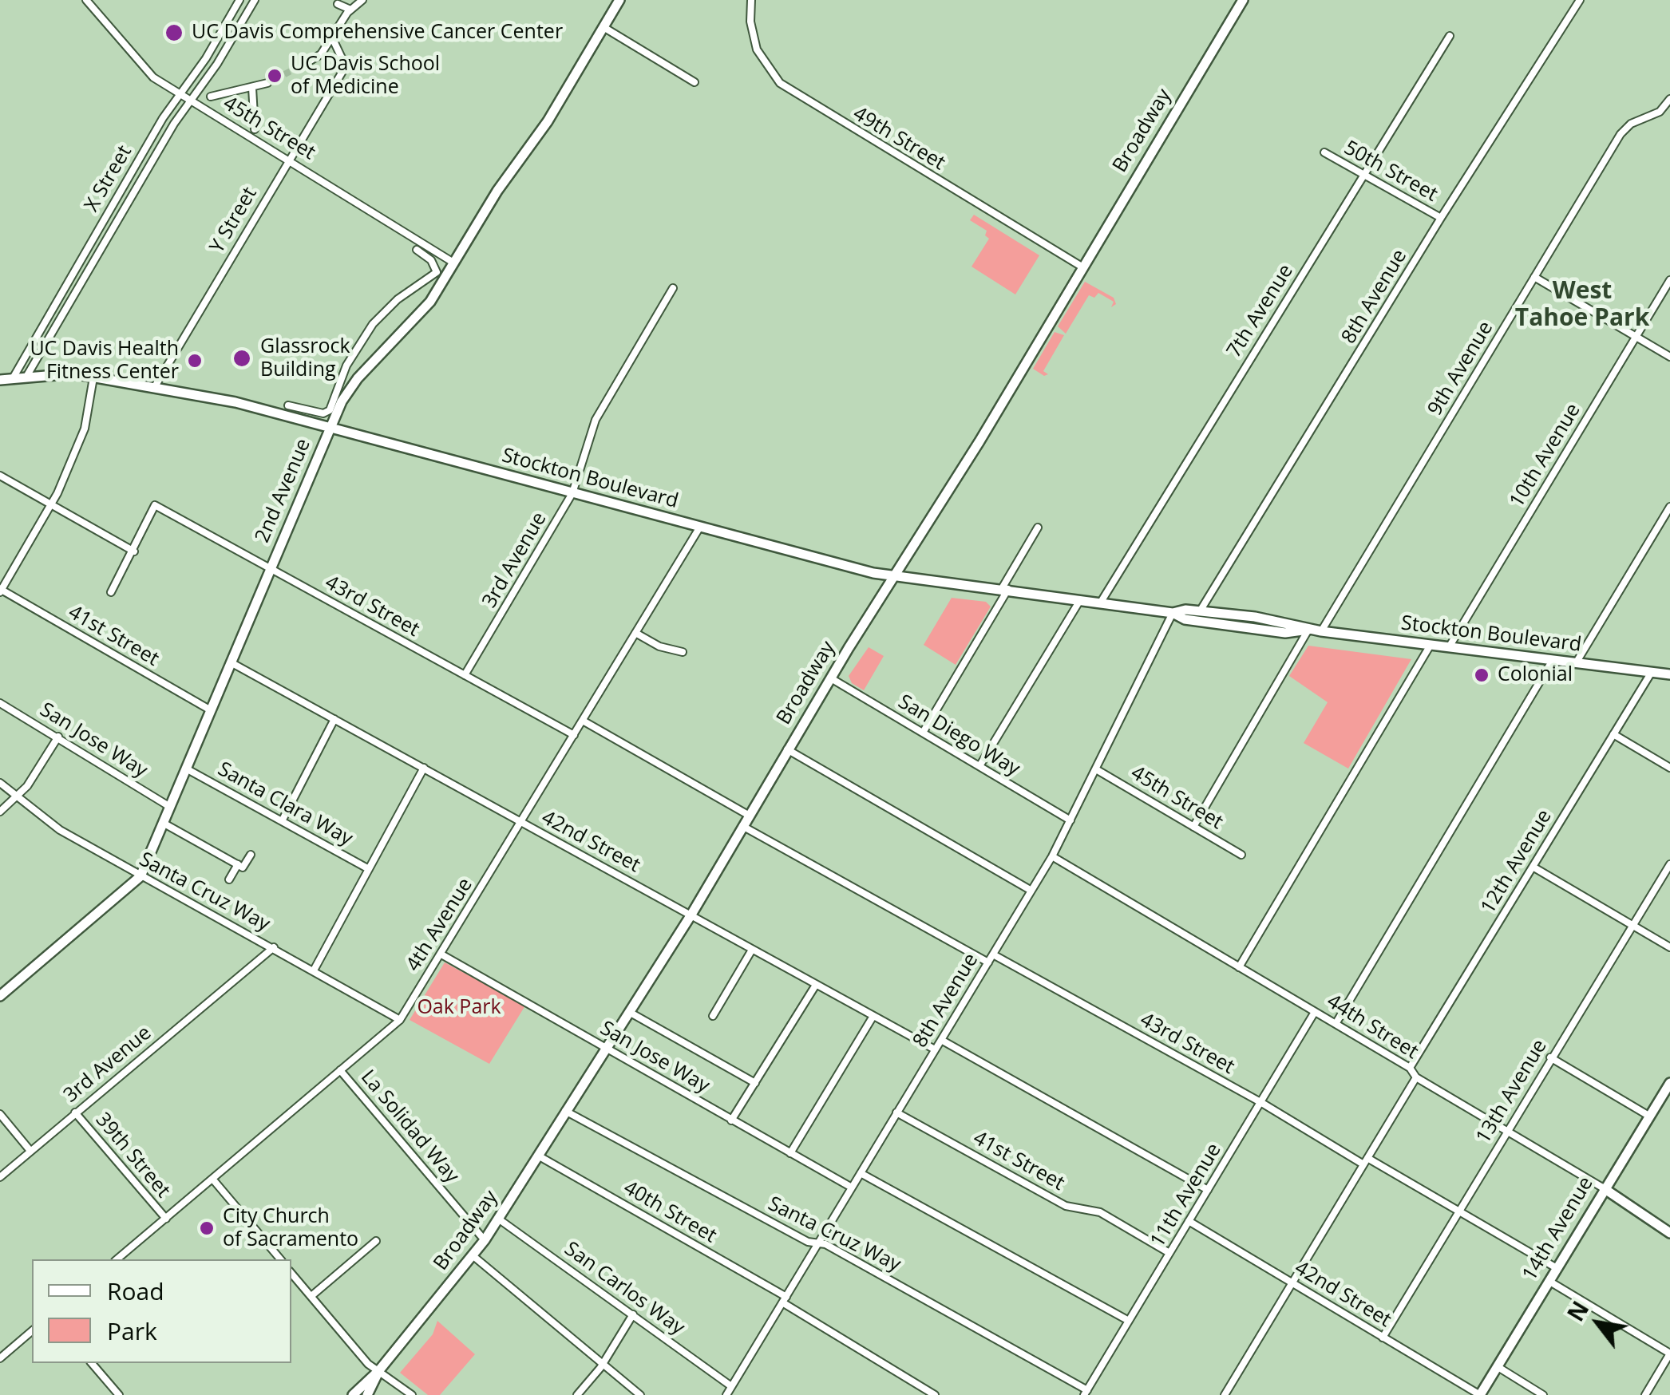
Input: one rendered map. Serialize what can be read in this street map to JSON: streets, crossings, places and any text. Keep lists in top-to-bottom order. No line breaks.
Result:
{"streets":{"main road":["Broadway","Stockton Boulevard","2nd Avenue","44th Street","14th Avenue"],"street":["45th Street","49th Street","50th Street","X Street","Y Street","8th Avenue","7th Avenue","9th Avenue","10th Avenue","3rd Avenue","43rd Street","41st Street","San Diego Way","San Jose Way","Santa Clara Way","42nd Street","12th Avenue","Santa Cruz Way","4th Avenue","13th Avenue","La Solidad Way","39th Street","11th Avenue","40th Street","San Carlos Way"]},"crossings":[["45th Street","X Street"],["45th Street","Y Street"],["45th Street","8th Avenue"],["45th Street","2nd Avenue"],["Broadway","49th Street"],["Broadway","Stockton Boulevard"],["Broadway","San Diego Way"],["Broadway","San Jose Way"],["Broadway","42nd Street"],["Broadway","Santa Cruz Way"],["Broadway","La Solidad Way"],["Broadway","40th Street"],["Broadway","San Carlos Way"],["50th Street","8th Avenue"],["50th Street","7th Avenue"],["X Street","Stockton Boulevard"],["Y Street","Stockton Boulevard"],["8th Avenue","Stockton Boulevard"],["8th Avenue","43rd Street"],["8th Avenue","41st Street"],["8th Avenue","San Diego Way"],["8th Avenue","San Jose Way"],["8th Avenue","42nd Street"],["8th Avenue","Santa Cruz Way"],["8th Avenue","44th Street"],["8th Avenue","40th Street"],["8th Avenue","San Carlos Way"],["7th Avenue","Stockton Boulevard"],["9th Avenue","Stockton Boulevard"],["10th Avenue","Stockton Boulevard"],["Stockton Boulevard","2nd Avenue"],["Stockton Boulevard","3rd Avenue"],["Stockton Boulevard","12th Avenue"],["Stockton Boulevard","4th Avenue"],["2nd Avenue","43rd Street"],["2nd Avenue","41st Street"],["2nd Avenue","San Jose Way"],["2nd Avenue","Santa Clara Way"],["2nd Avenue","42nd Street"],["2nd Avenue","Santa Cruz Way"],["3rd Avenue","43rd Street"],["3rd Avenue","Santa Cruz Way"],["3rd Avenue","39th Street"],["43rd Street","4th Avenue"],["43rd Street","13th Avenue"],["43rd Street","11th Avenue"],["43rd Street","14th Avenue"],["41st Street","11th Avenue"],["San Jose Way","4th Avenue"],["42nd Street","4th Avenue"],["42nd Street","13th Avenue"],["42nd Street","11th Avenue"],["42nd Street","14th Avenue"],["12th Avenue","44th Street"],["Santa Cruz Way","4th Avenue"],["Santa Cruz Way","11th Avenue"],["4th Avenue","La Solidad Way"],["4th Avenue","39th Street"],["44th Street","13th Avenue"],["44th Street","11th Avenue"],["44th Street","14th Avenue"]],"districts":["West Tahoe Park"],"parks":["Oak Park"],"places":["UC Davis Comprehensive Cancer Center","UC Davis School of Medicine","Glassrock Building","UC Davis Health Fitness Center","Colonial","City Church of Sacramento"],"legend":["Road","Park"],"north":"top left"}
